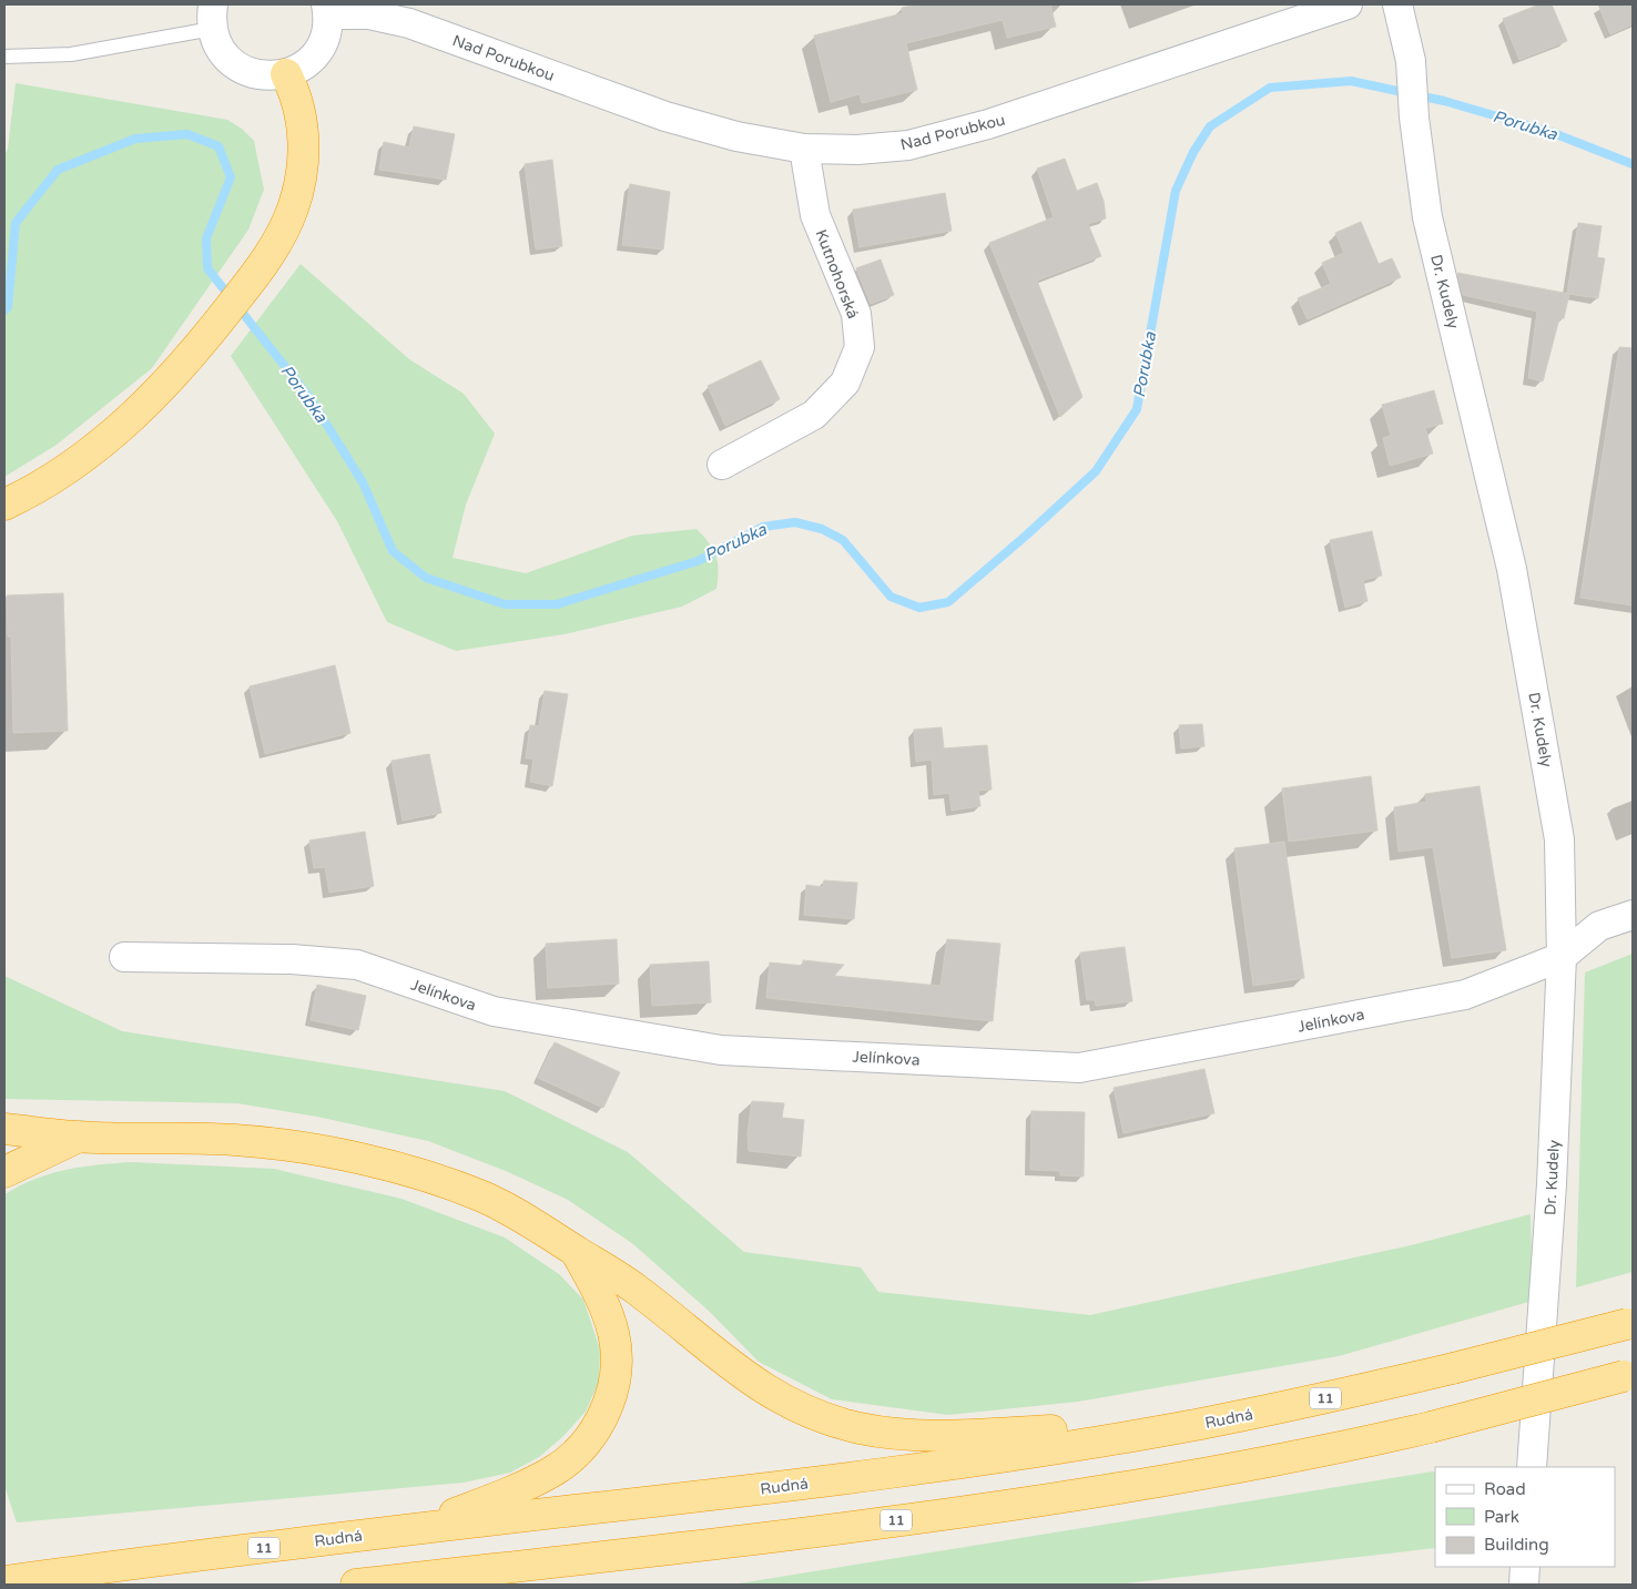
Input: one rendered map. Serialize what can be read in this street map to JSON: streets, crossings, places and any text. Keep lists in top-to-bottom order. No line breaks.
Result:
{"streets":{"highway":["11","Rudná"],"street":["Nad Porubkou","Kutnohorská","Dr. Kudely","Jelínkova"]},"crossings":[["Nad Porubkou","Kutnohorská"],["Dr. Kudely","Jelínkova"]],"water":["Porubka"],"legend":["Road","Park","Building"]}
